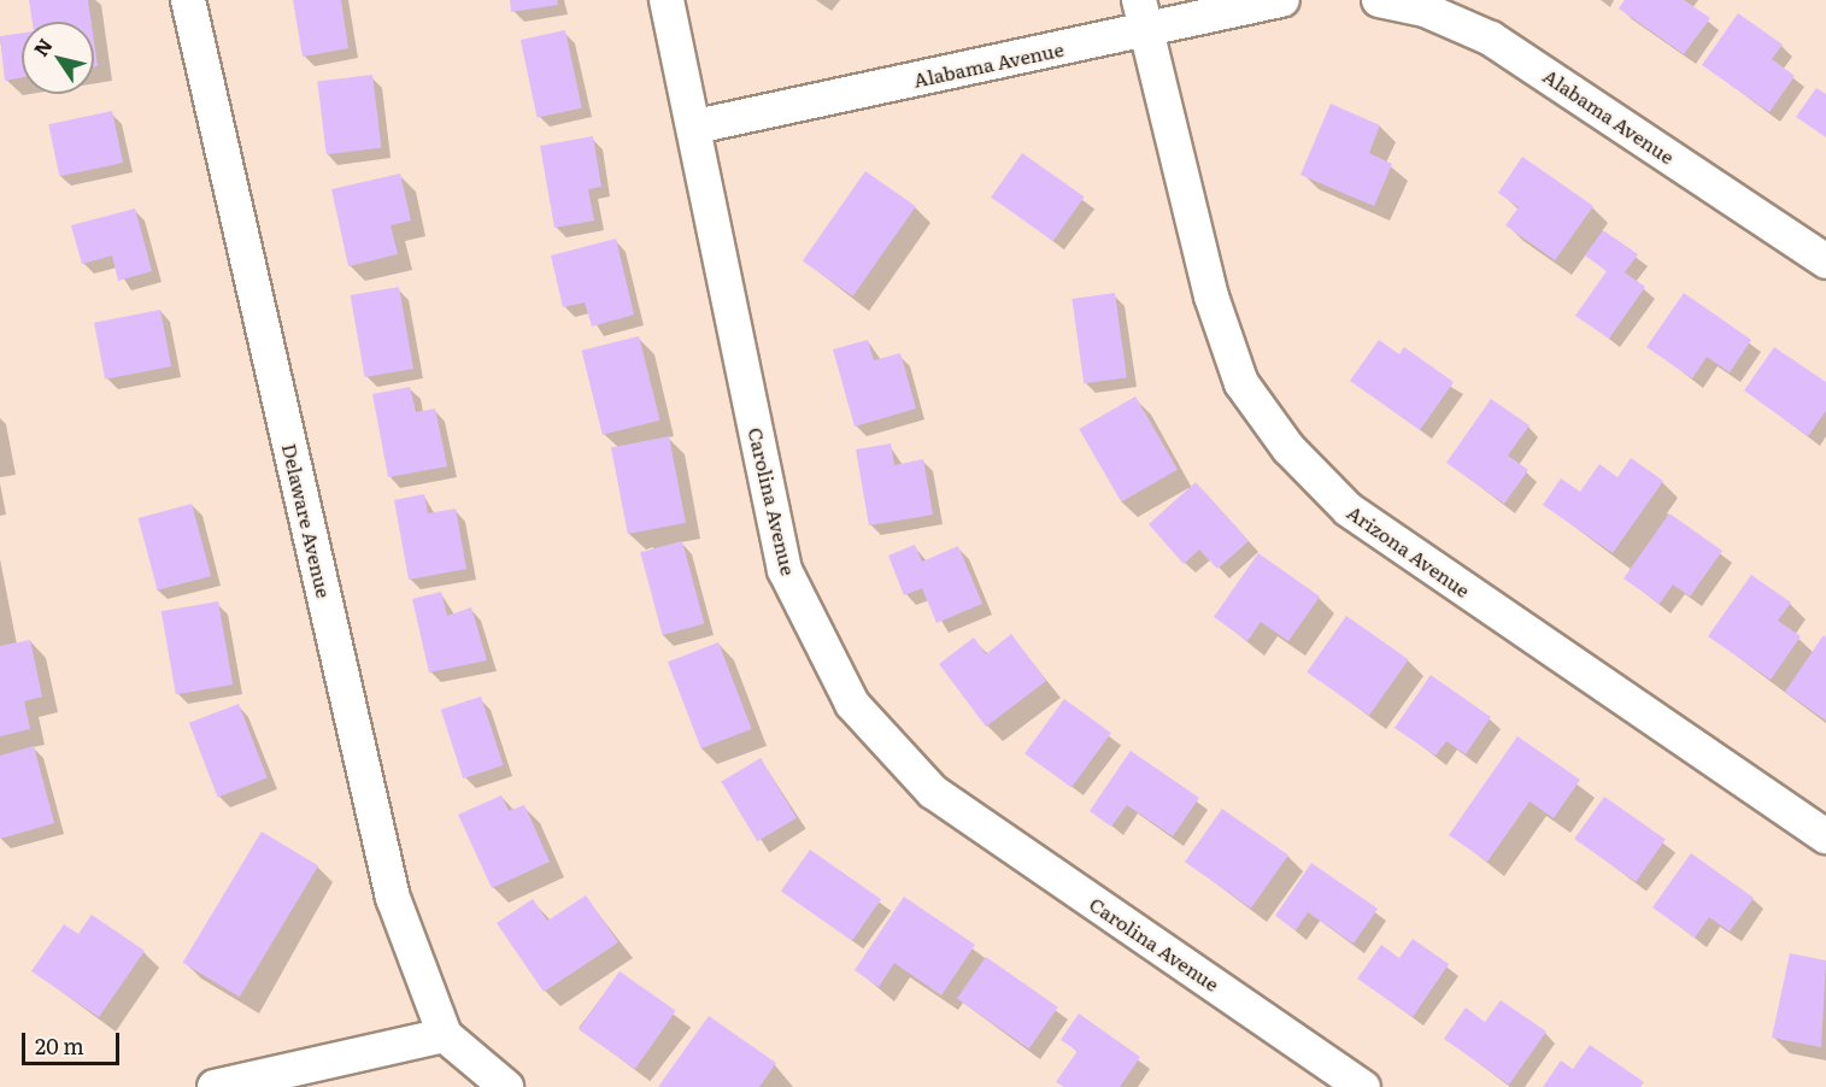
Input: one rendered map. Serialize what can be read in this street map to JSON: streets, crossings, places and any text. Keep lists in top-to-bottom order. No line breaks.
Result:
{"streets":{"street":["Alabama Avenue","Carolina Avenue","Delaware Avenue","Arizona Avenue"]},"crossings":[["Alabama Avenue","Carolina Avenue"],["Alabama Avenue","Arizona Avenue"]],"scale_bar":"20 m","north":"top left"}
